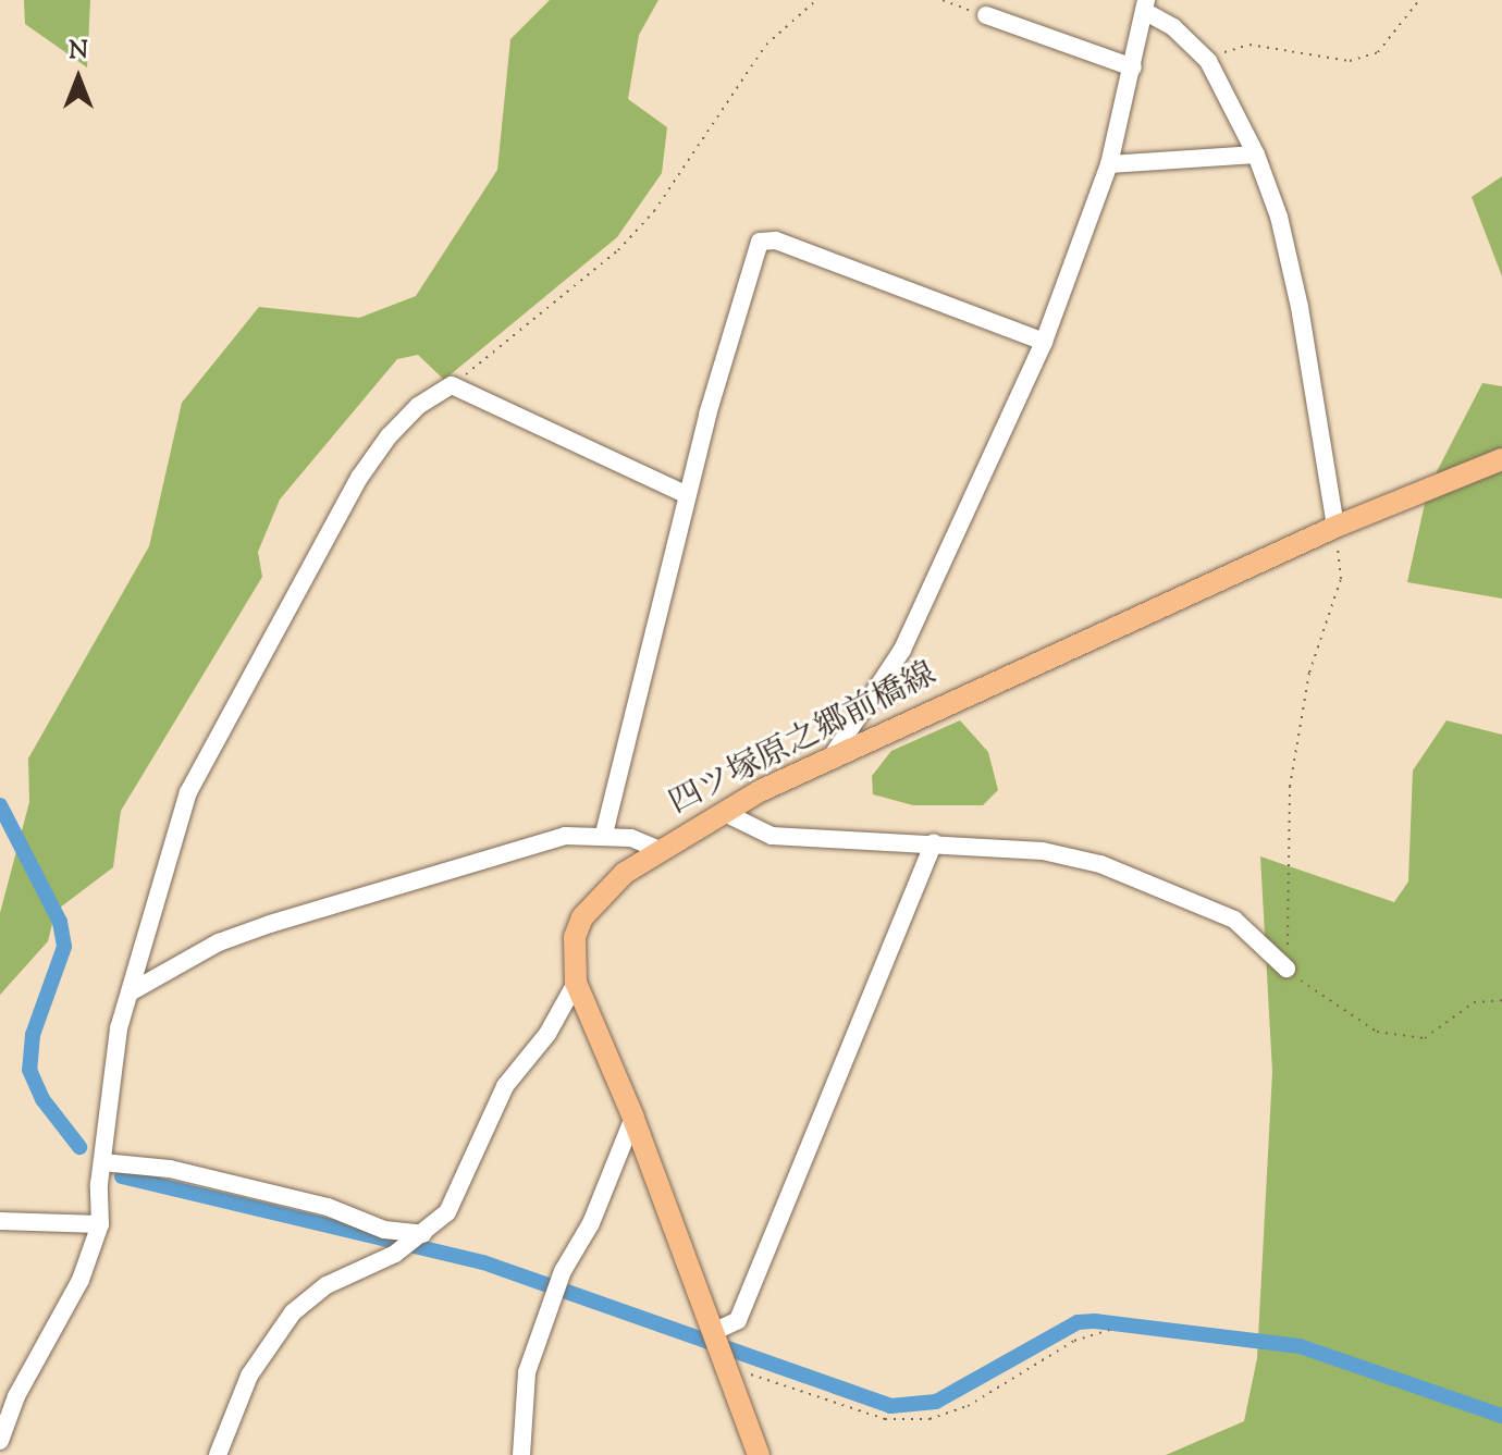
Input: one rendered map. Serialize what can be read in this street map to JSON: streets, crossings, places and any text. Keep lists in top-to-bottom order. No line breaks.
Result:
{"streets":{"main road":["四ツ塚原之郷前橋線"]},"north":"top"}
